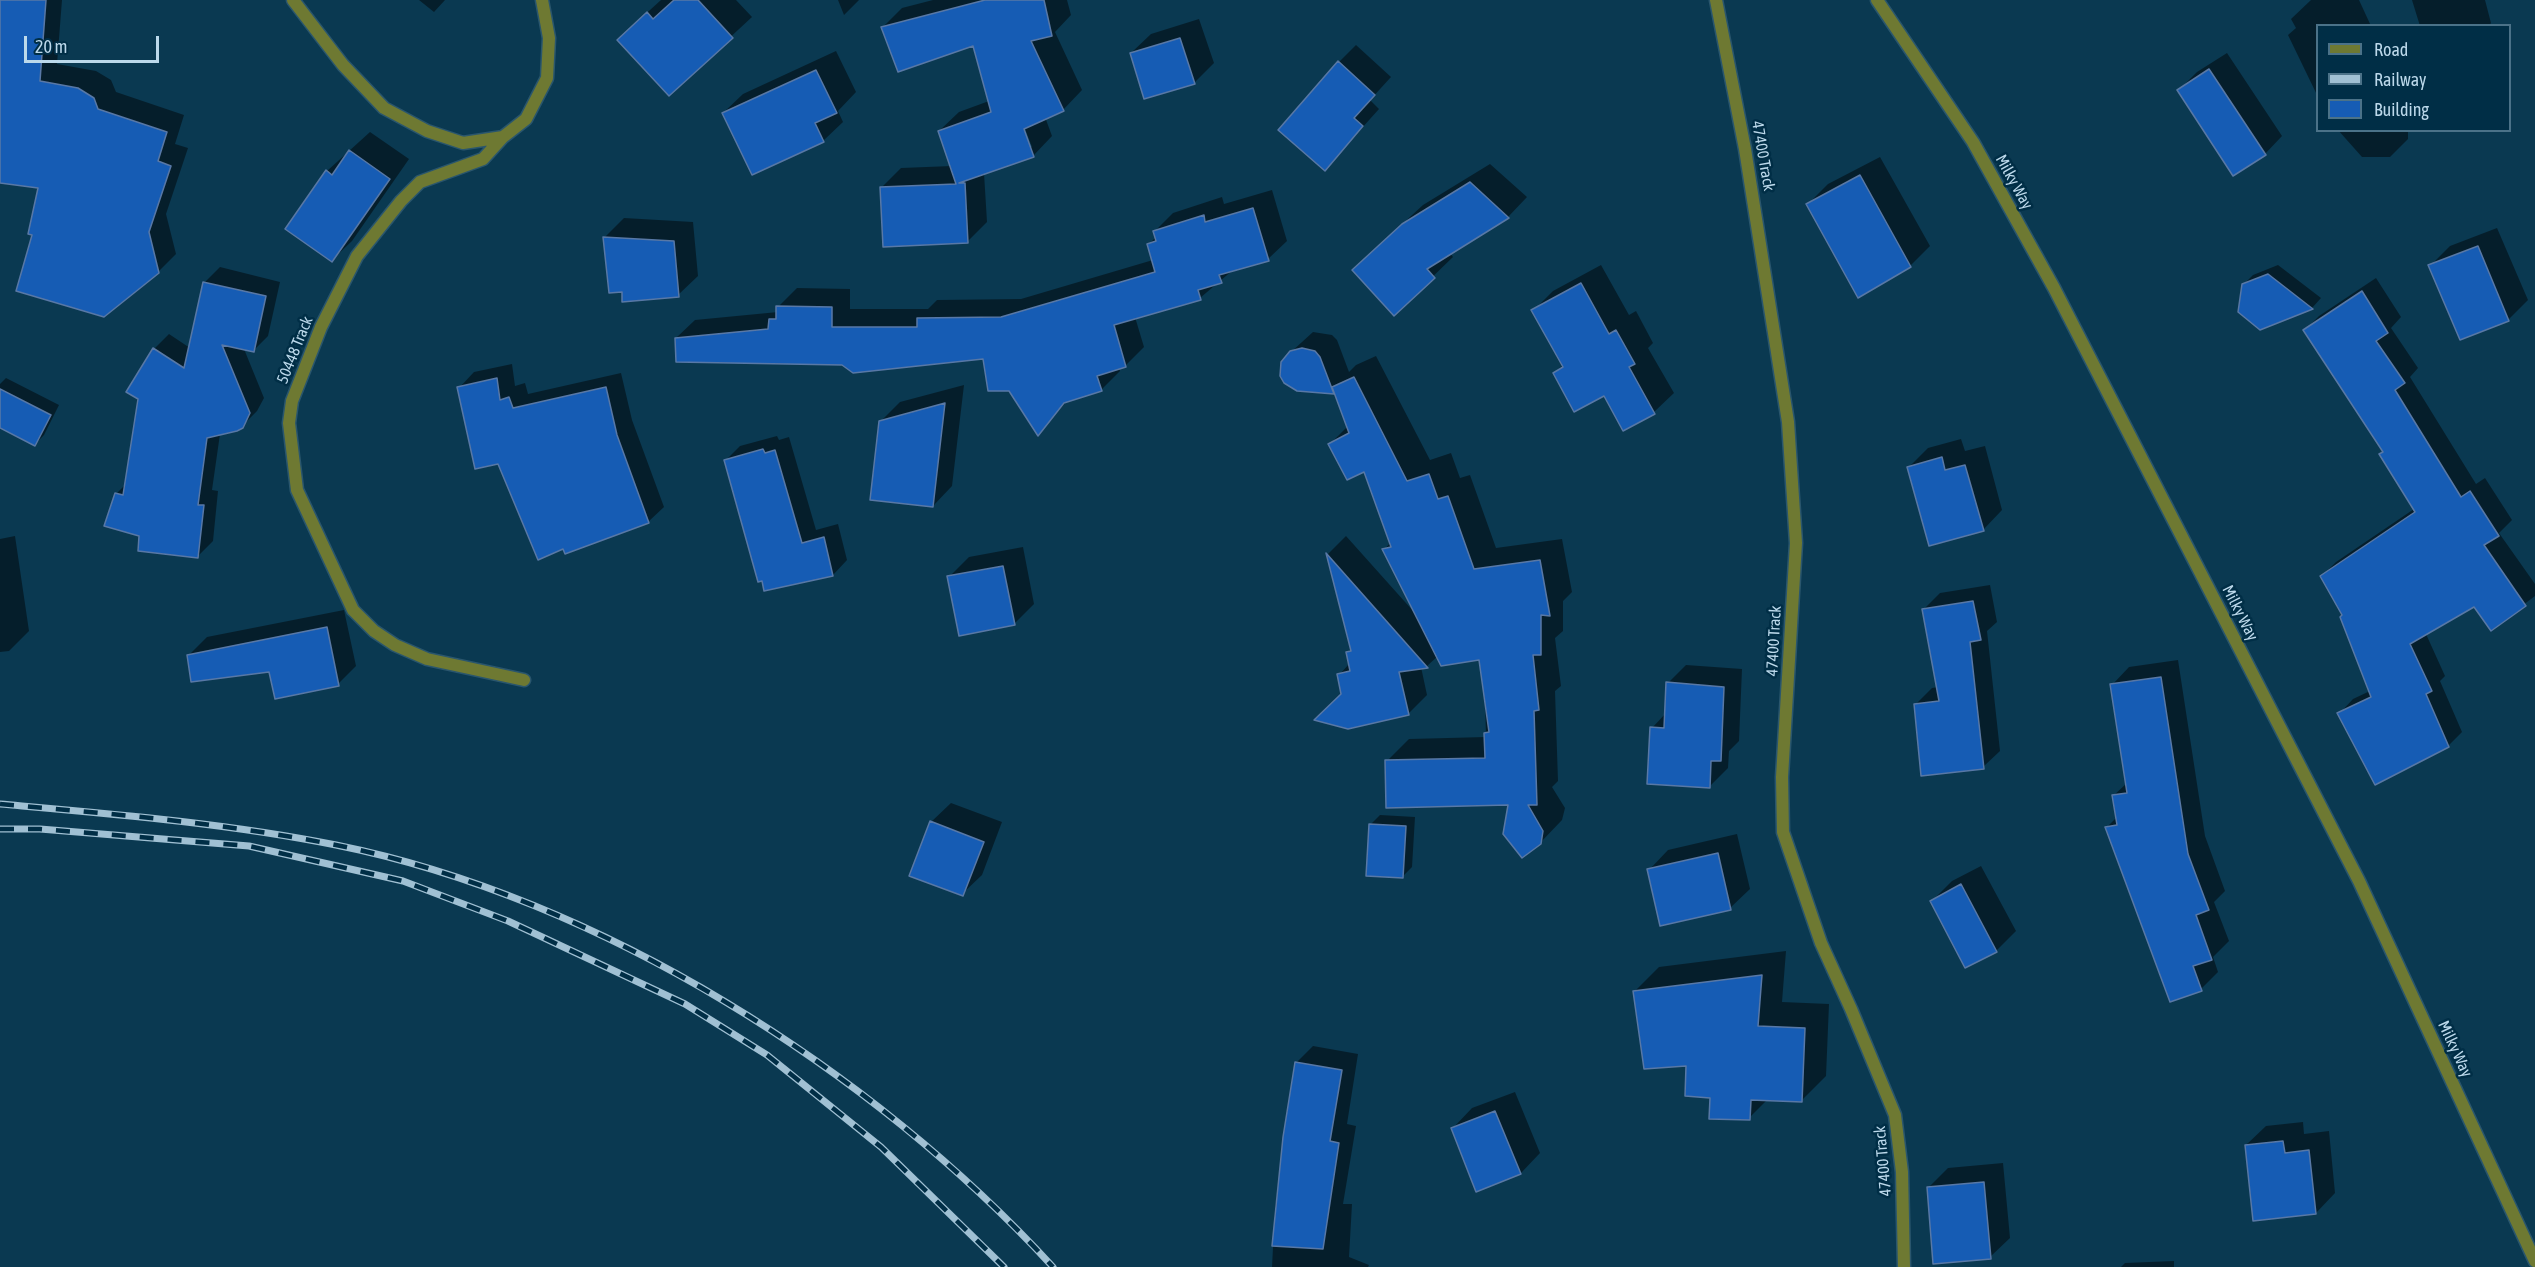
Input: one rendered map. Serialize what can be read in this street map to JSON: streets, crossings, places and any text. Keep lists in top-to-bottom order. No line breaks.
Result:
{"streets":{"street":["47400 Track","Milky Way","50448 Track"]},"legend":["Road","Railway","Building"],"scale_bar":"20 m"}
